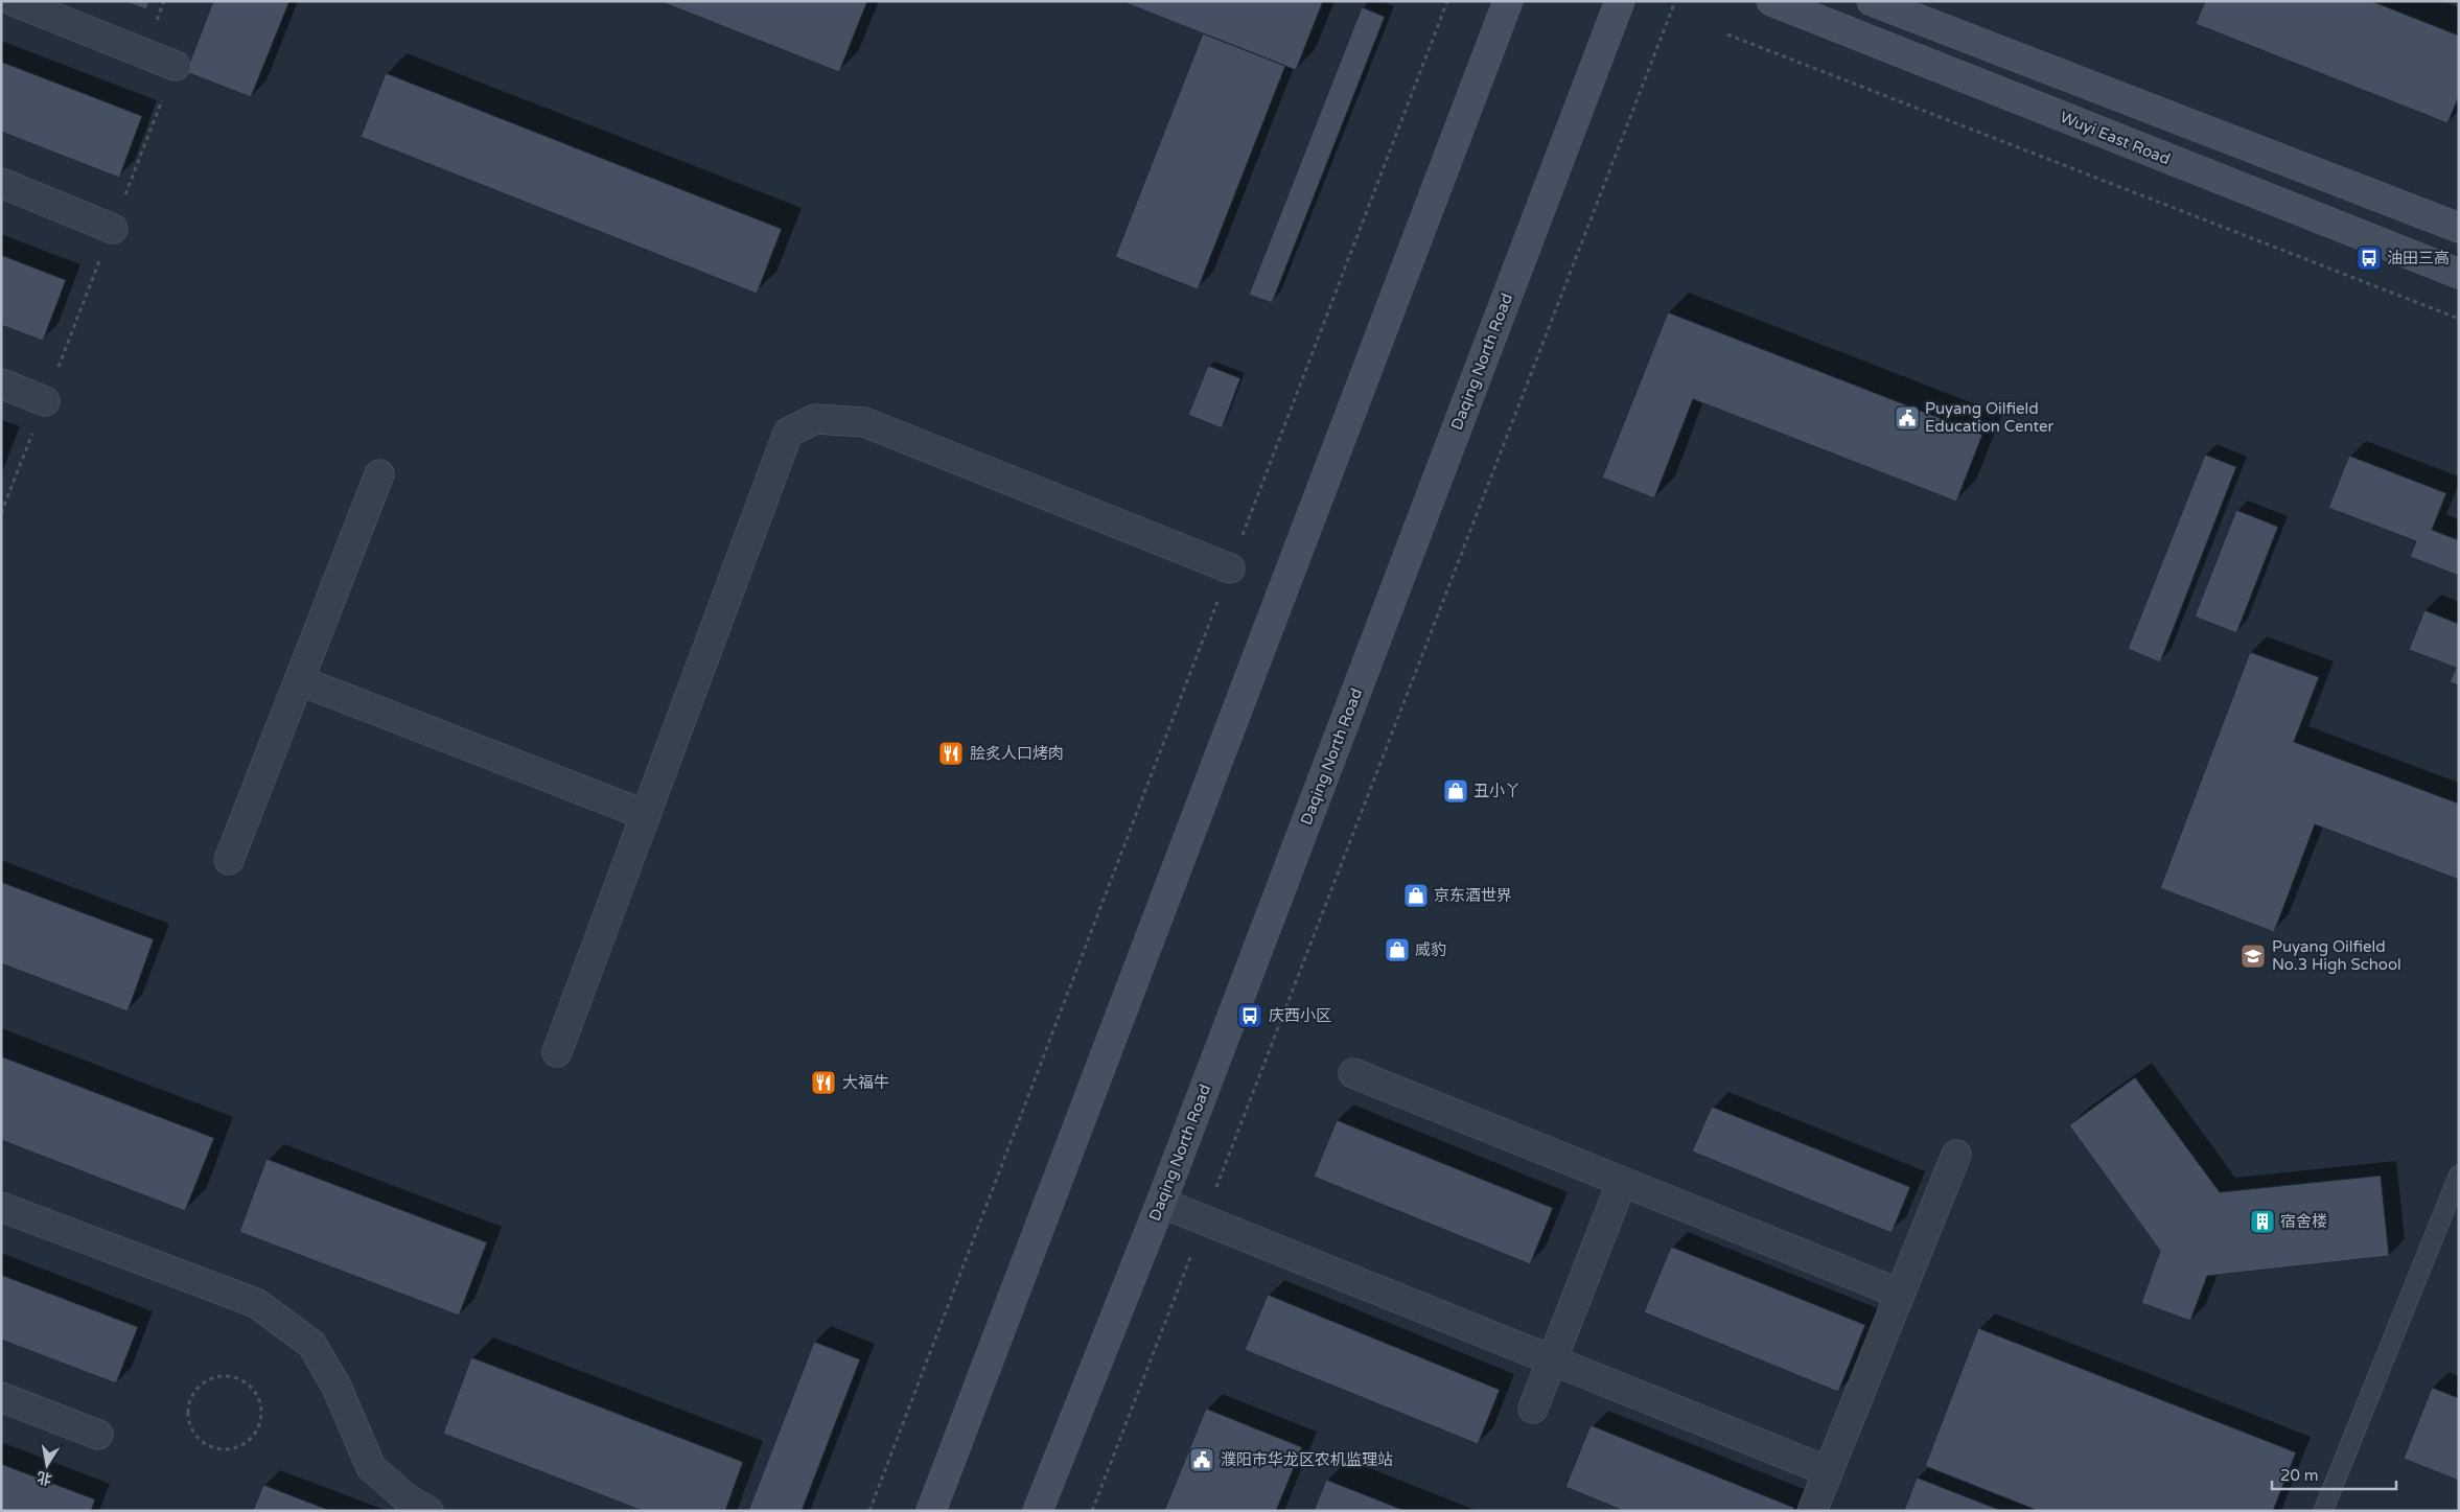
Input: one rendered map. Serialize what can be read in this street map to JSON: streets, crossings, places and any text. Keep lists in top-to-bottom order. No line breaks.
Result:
{"streets":{"main road":["Wuyi East Road","Daqing North Road"]},"places":{"bus stop":["油田三高","庆西小区"],"public building":["Puyang Oilfield Education Center","濮阳市华龙区农机监理站"],"restaurant":["脍炙人口烤肉","大福牛"],"shop":["丑小丫","京东酒世界","威豹"],"school or university":["Puyang Oilfield No.3 High School"],"building":["宿舍楼"]},"scale_bar":"20 m","north":"bottom"}
